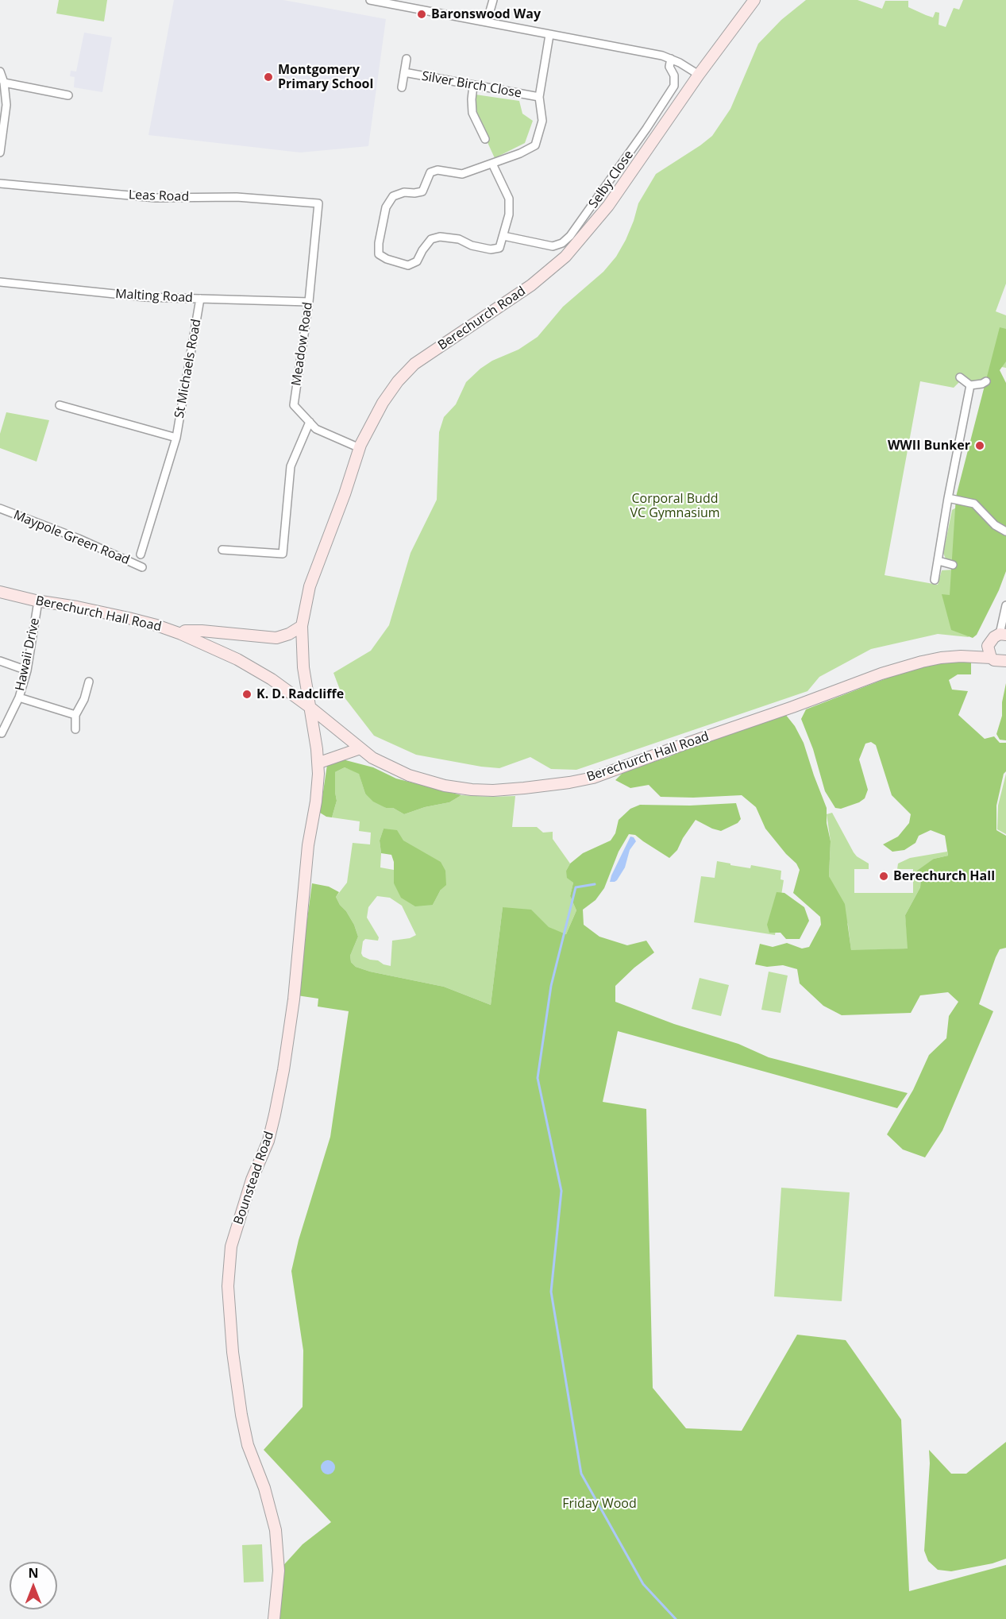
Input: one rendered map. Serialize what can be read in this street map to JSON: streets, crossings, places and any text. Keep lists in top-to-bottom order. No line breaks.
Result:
{"streets":{"street":["Silver Birch Close","Selby Close","Leas Road","Malting Road","Berechurch Road","Meadow Road","St Michaels Road","Maypole Green Road","Berechurch Hall Road","Hawaii Drive","Bounstead Road"]},"crossings":[["Leas Road","Meadow Road"],["Malting Road","Meadow Road"],["Malting Road","St Michaels Road"],["Berechurch Road","Meadow Road"],["Berechurch Road","Berechurch Hall Road"],["Berechurch Road","Bounstead Road"],["Berechurch Hall Road","Hawaii Drive"],["Berechurch Hall Road","Bounstead Road"]],"parks":["Corporal Budd VC Gymnasium","Friday Wood"],"places":["Baronswood Way","Montgomery Primary School","WWII Bunker","K. D. Radcliffe","Berechurch Hall"],"north":"top"}
